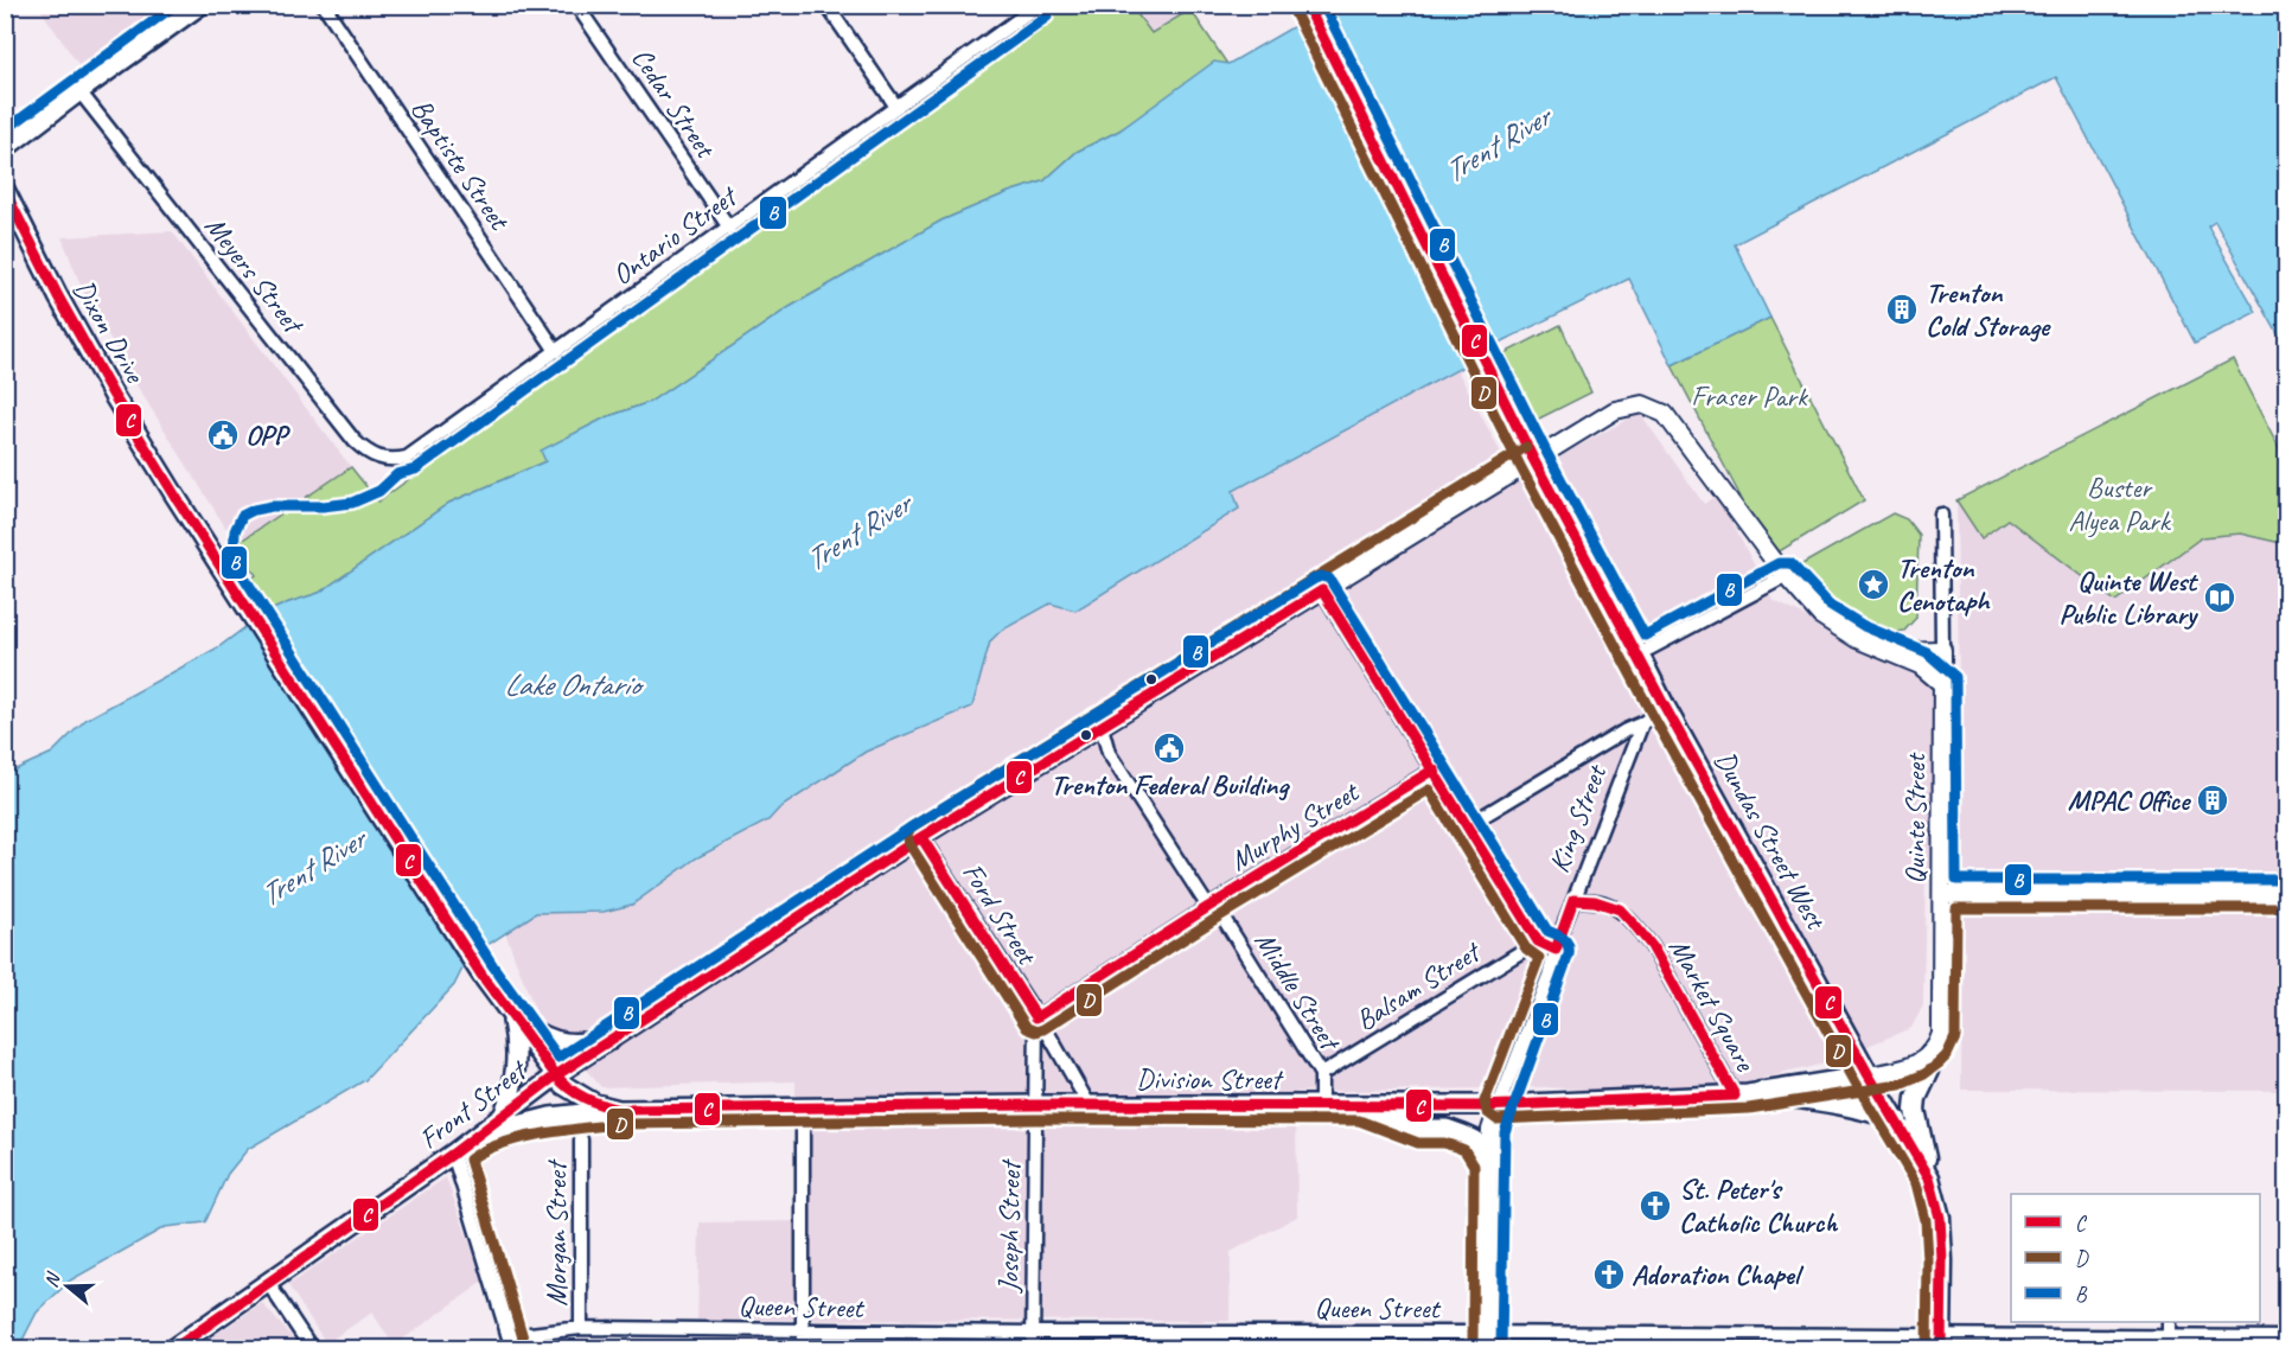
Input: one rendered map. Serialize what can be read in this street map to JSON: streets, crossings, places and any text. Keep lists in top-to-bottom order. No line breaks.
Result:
{"streets":{"main road":["Dixon Drive","Dundas Street West","Division Street","Front Street"],"street":["Cedar Street","Baptiste Street","Ontario Street","Meyers Street","King Street","Quinte Street","Murphy Street","Ford Street","Balsam Street","Middle Street","Market Square","Joseph Street","Morgan Street","Queen Street"]},"crossings":[["Cedar Street","Ontario Street"],["Baptiste Street","Ontario Street"],["Ontario Street","Meyers Street"],["Dixon Drive","Division Street"],["King Street","Market Square"],["King Street","Division Street"],["King Street","Queen Street"],["Quinte Street","Front Street"],["Murphy Street","Ford Street"],["Murphy Street","Middle Street"],["Dundas Street West","Division Street"],["Dundas Street West","Front Street"],["Dundas Street West","Queen Street"],["Ford Street","Division Street"],["Ford Street","Front Street"],["Balsam Street","Middle Street"],["Middle Street","Division Street"],["Middle Street","Front Street"],["Market Square","Division Street"],["Division Street","Front Street"],["Division Street","Joseph Street"],["Joseph Street","Queen Street"],["Morgan Street","Queen Street"]],"water":["Trent River","Lake Ontario"],"parks":["Fraser Park","Buster Alyea Park"],"places":{"building":["Trenton Cold Storage","MPAC Office"],"public building":["OPP","Trenton Federal Building"],"place":["Trenton Cenotaph"],"library":["Quinte West Public Library"],"church":["St. Peter's Catholic Church","Adoration Chapel"]},"lines":["transit line C","transit line B","transit line D"],"legend":["C","D","B"],"north":"left"}
